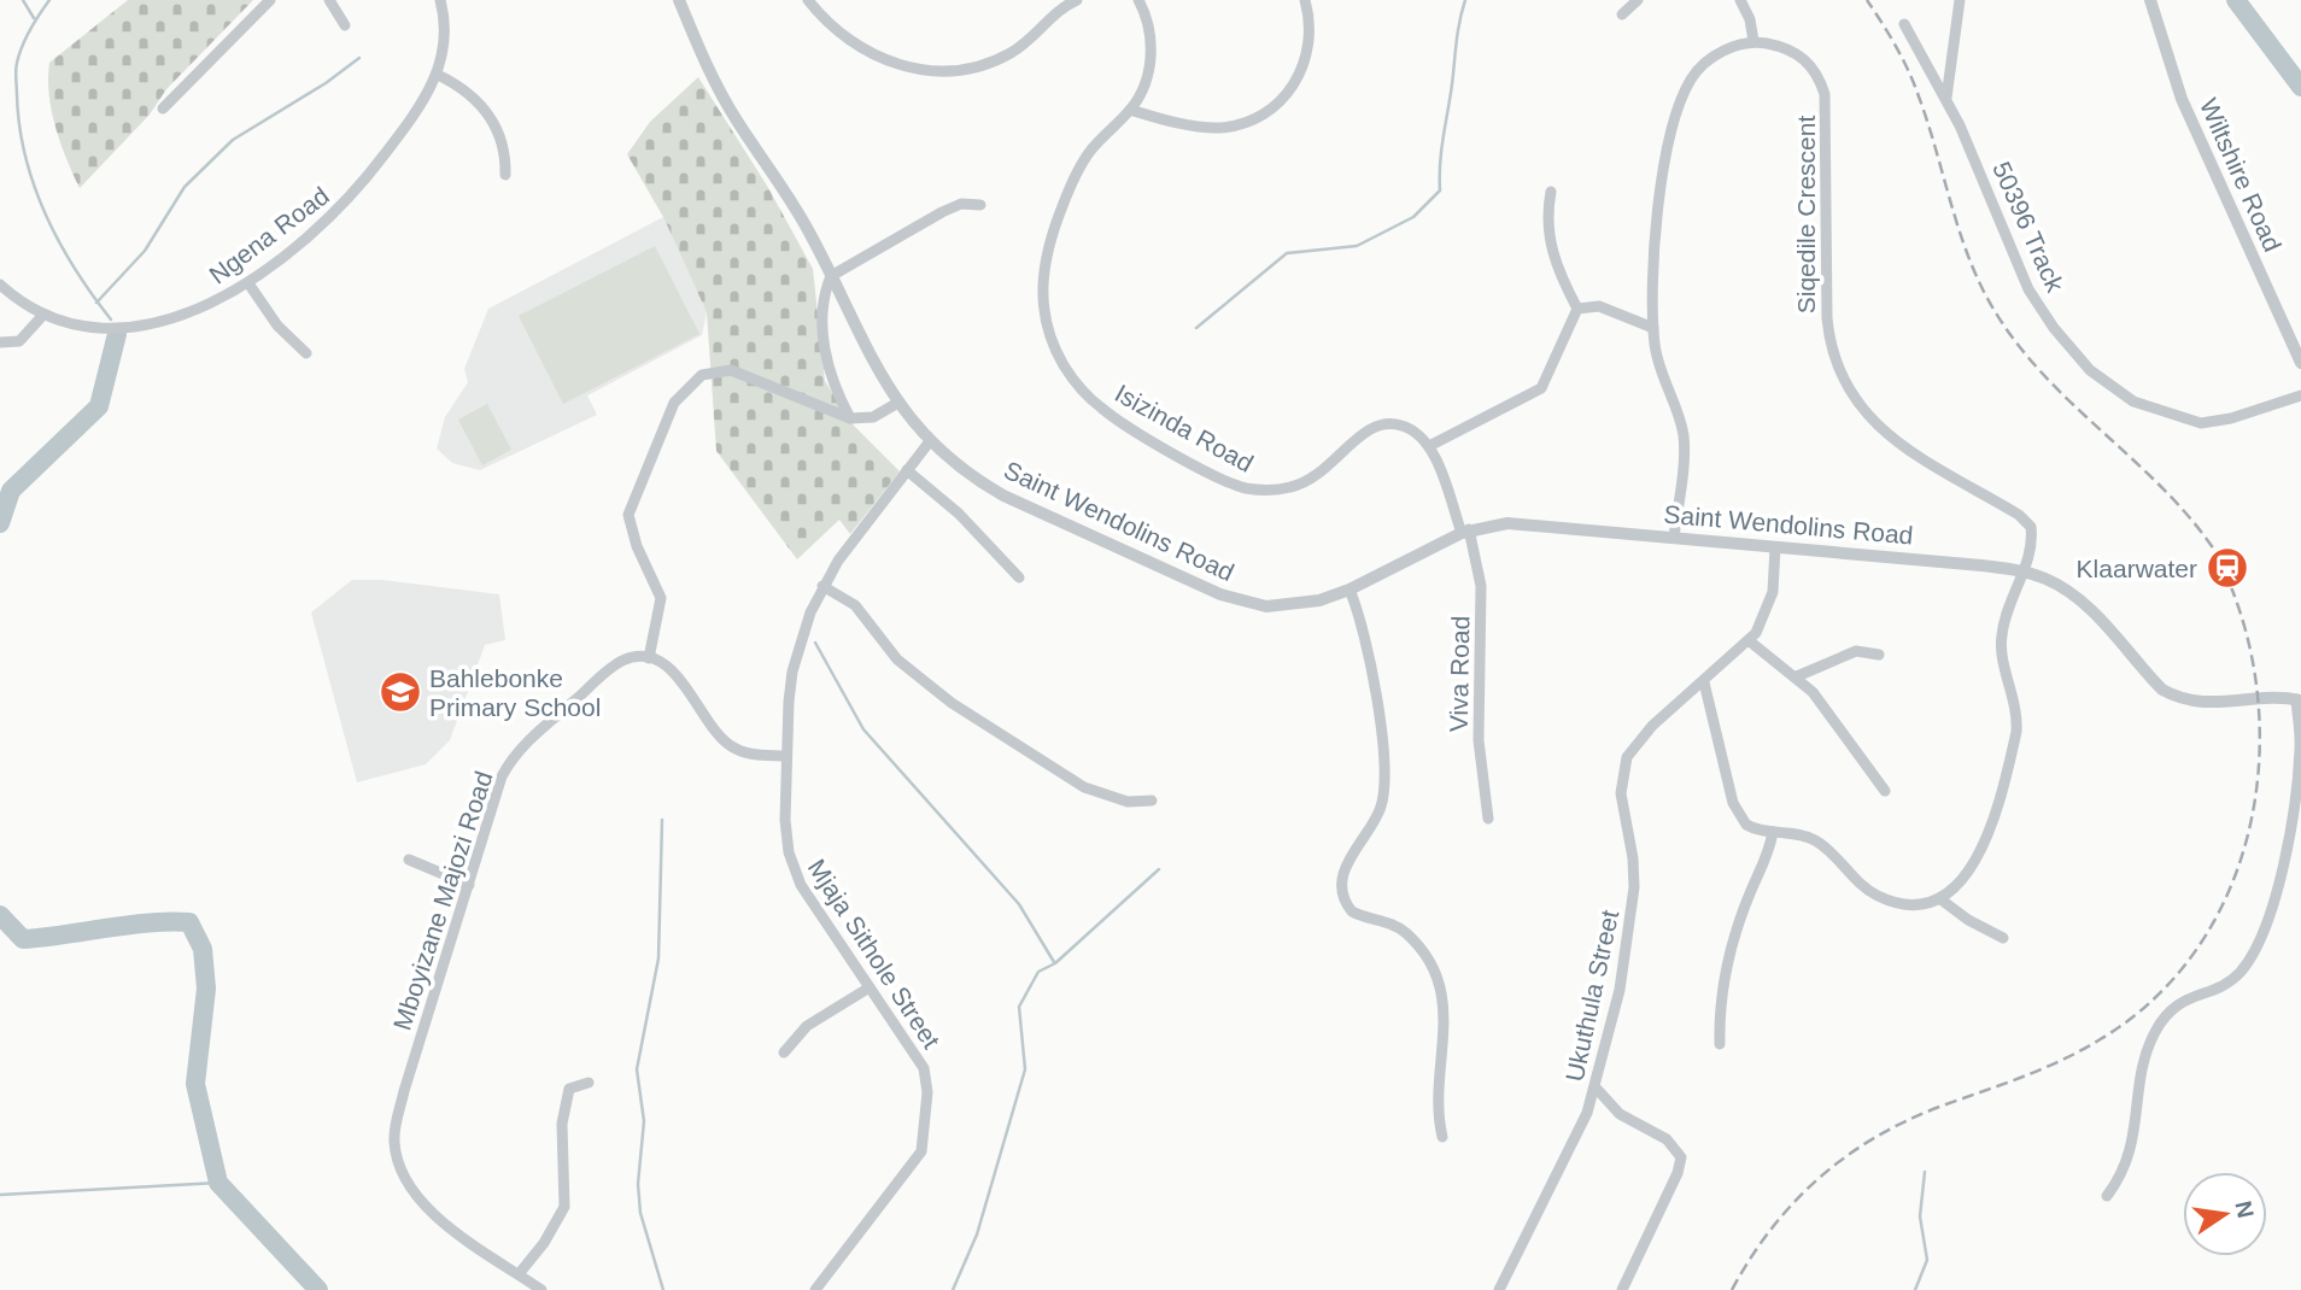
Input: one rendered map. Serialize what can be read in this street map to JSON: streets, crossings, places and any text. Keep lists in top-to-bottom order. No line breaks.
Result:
{"streets":{"street":["Wiltshire Road","Siqedile Crescent","50396 Track","Ngena Road","Isizinda Road","Saint Wendolins Road","Viva Road","Mboyizane Majozi Road","Mjaja Sithole Street","Ukuthula Street"]},"crossings":[["Siqedile Crescent","Saint Wendolins Road"],["Saint Wendolins Road","Viva Road"],["Saint Wendolins Road","Mjaja Sithole Street"],["Saint Wendolins Road","Ukuthula Street"]],"places":{"station":["Klaarwater"],"school or university":["Bahlebonke Primary School"]},"north":"right"}
